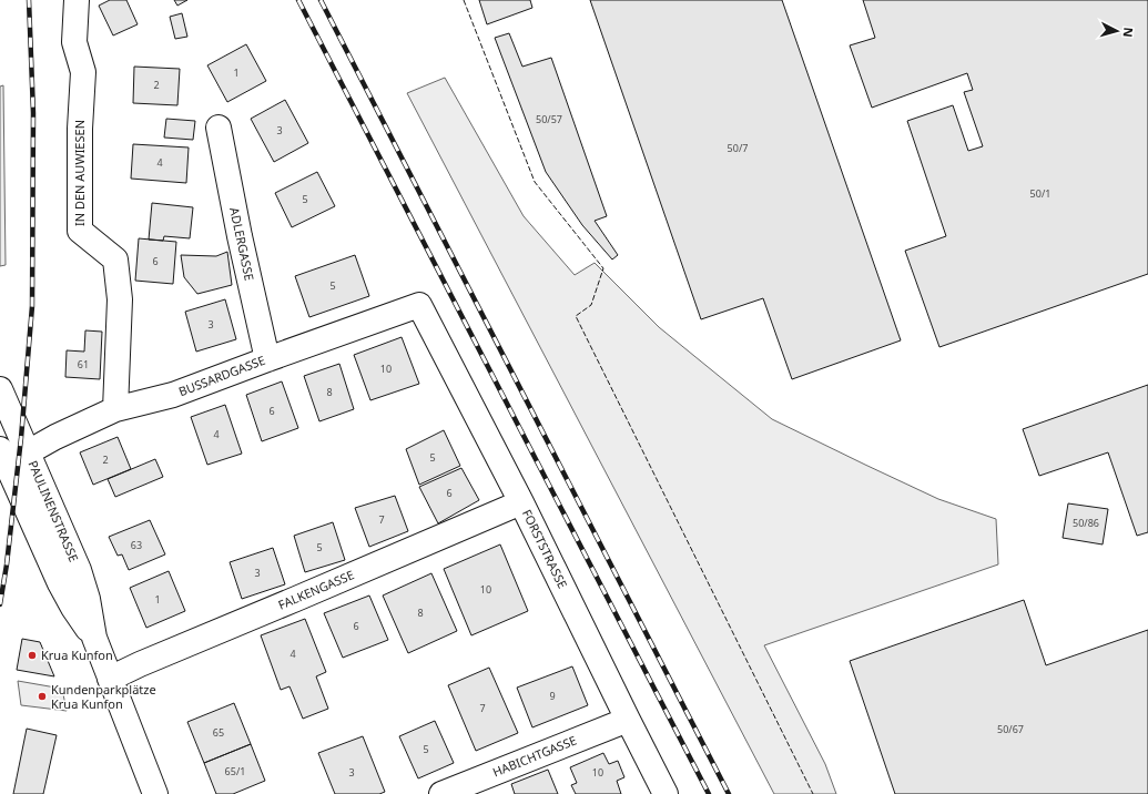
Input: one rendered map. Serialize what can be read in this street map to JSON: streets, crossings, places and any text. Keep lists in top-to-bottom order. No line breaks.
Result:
{"streets":{"street":["IN DEN AUWIESEN","ADLERGASSE","BUSSARDGASSE","PAULINENSTRASSE","FORSTSTRASSE","FALKENGASSE","HABICHTGASSE"]},"crossings":[["IN DEN AUWIESEN","BUSSARDGASSE"],["ADLERGASSE","BUSSARDGASSE"],["BUSSARDGASSE","PAULINENSTRASSE"],["BUSSARDGASSE","FORSTSTRASSE"],["PAULINENSTRASSE","FALKENGASSE"],["FORSTSTRASSE","FALKENGASSE"],["FORSTSTRASSE","HABICHTGASSE"]],"places":["Krua Kunfon","Kundenparkplätze Krua Kunfon"],"house_numbers":["1","2","50/57","3","50/7","4","50/1","5","6","5","3","61","10","8","6","4","5","2","6","7","50/86","63","5","3","10","1","8","6","4","9","7","50/67","65","5","65/1","3","10"],"north":"right"}
